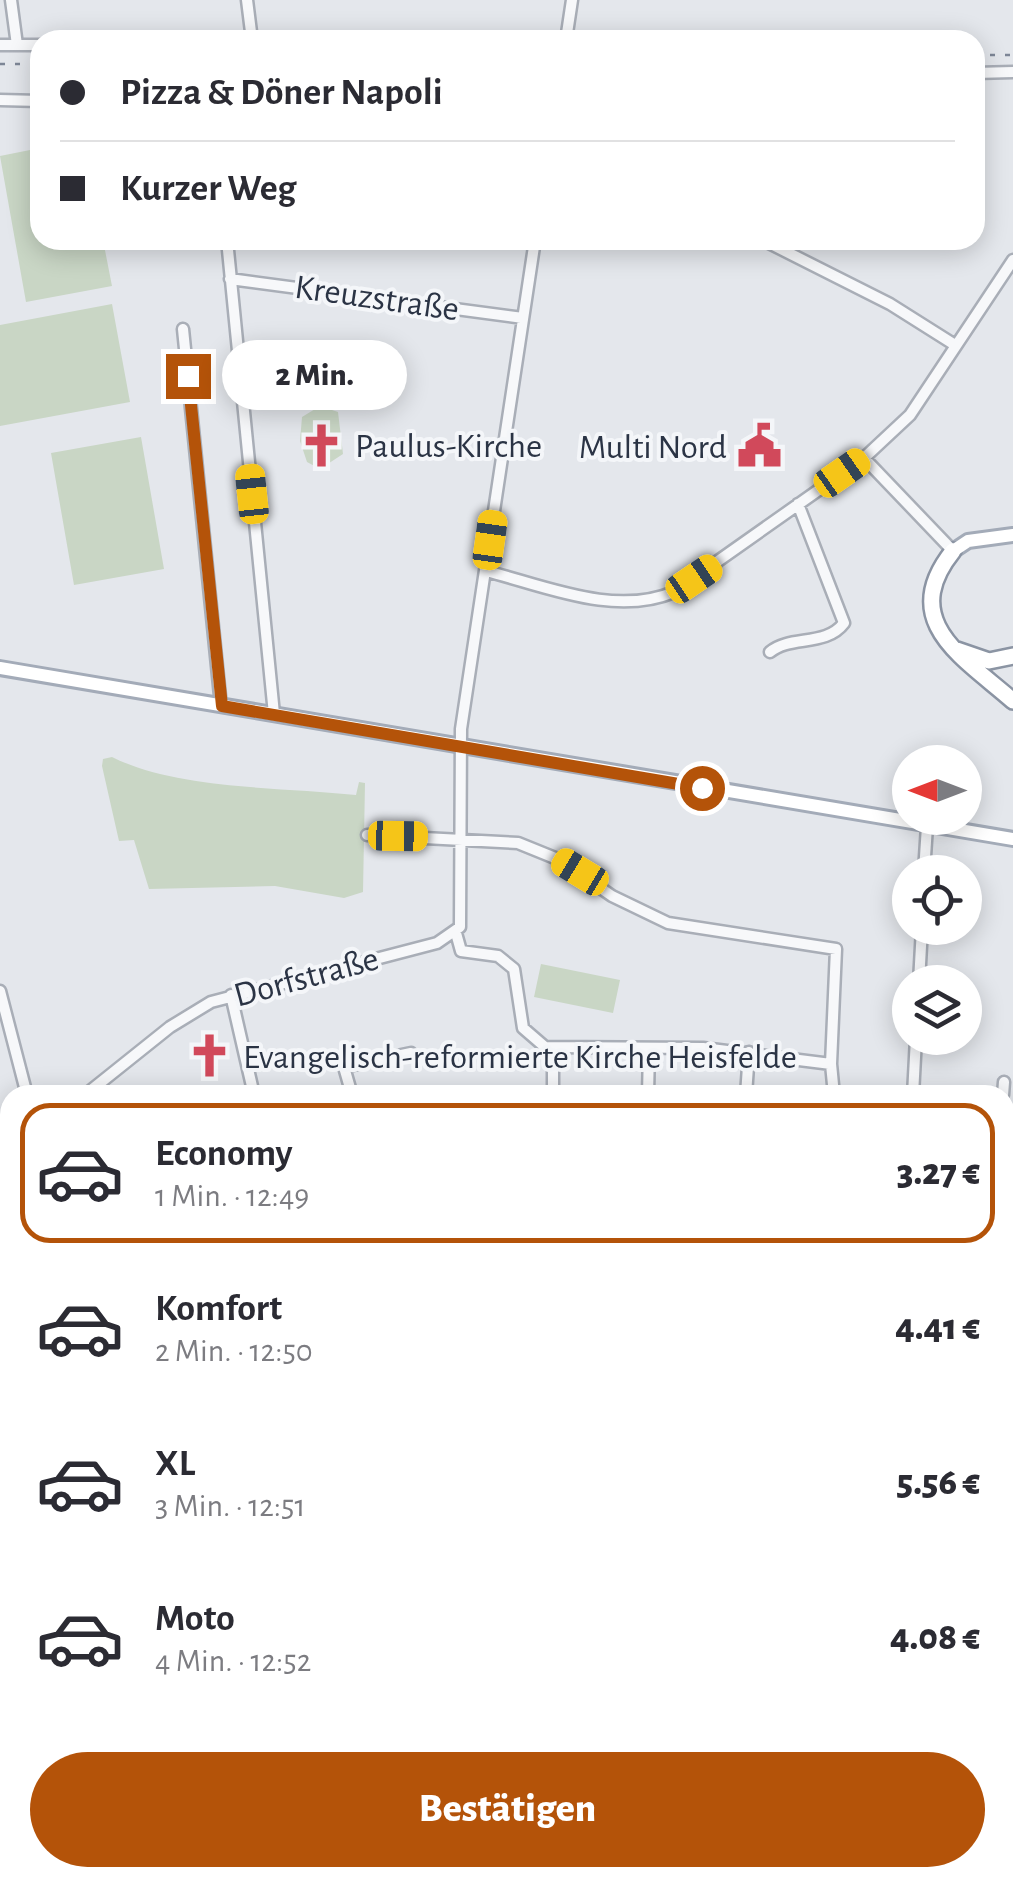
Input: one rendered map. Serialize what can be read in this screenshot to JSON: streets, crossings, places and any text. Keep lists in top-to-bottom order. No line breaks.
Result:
{"streets":{"street":["Kreuzstraße","Dorfstraße"]},"places":{"church":["Paulus-Kirche","Evangelisch-reformierte Kirche Heisfelde"],"public building":["Multi Nord"]},"north":"left","page":{"banner":["Pizza & Döner Napoli","Kurzer Weg"],"bubble":"2 Min.","list":[{"name":"Economy","note":"1 Min. · 12:49","value":"3.27 €"},{"name":"Komfort","note":"2 Min. · 12:50","value":"4.41 €"},{"name":"XL","note":"3 Min. · 12:51","value":"5.56 €"},{"name":"Moto","note":"4 Min. · 12:52","value":"4.08 €"}],"buttons":"Bestätigen"}}
